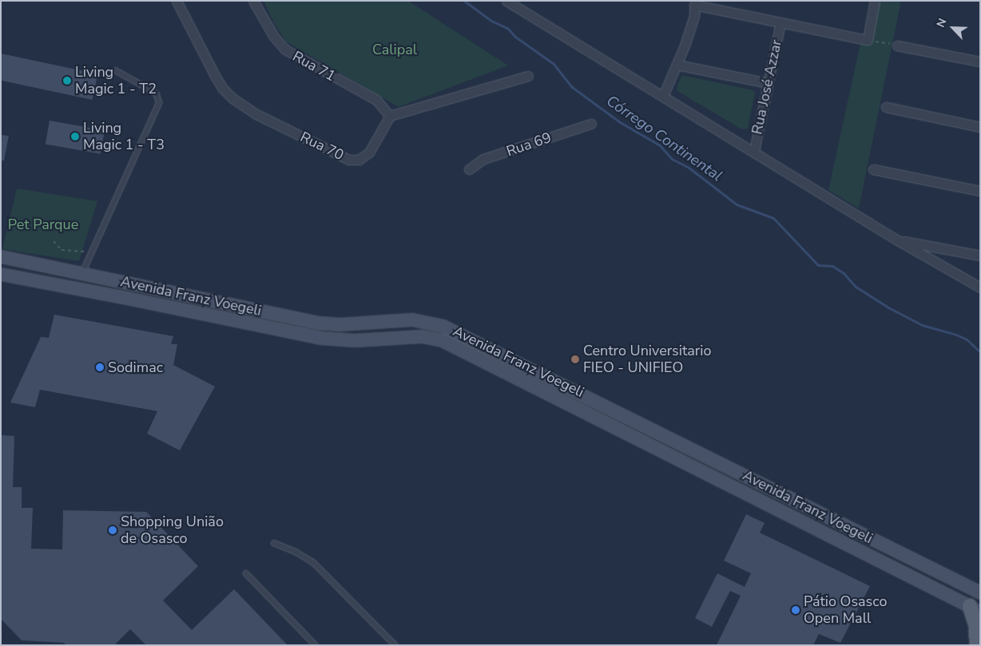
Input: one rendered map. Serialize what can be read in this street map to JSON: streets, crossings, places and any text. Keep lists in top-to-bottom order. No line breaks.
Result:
{"streets":{"main road":["Avenida Franz Voegeli"],"street":["Rua 71","Rua José Azzar","Rua 69","Rua 70"]},"crossings":[["Rua 71","Rua 70"]],"water":["Córrego Continental"],"parks":["Calipal","Pet Parque"],"places":["Living Magic 1 - T2","Living Magic 1 - T3","Centro Universitario FIEO - UNIFIEO","Sodimac","Shopping União de Osasco","Pátio Osasco Open Mall"],"north":"top left"}
